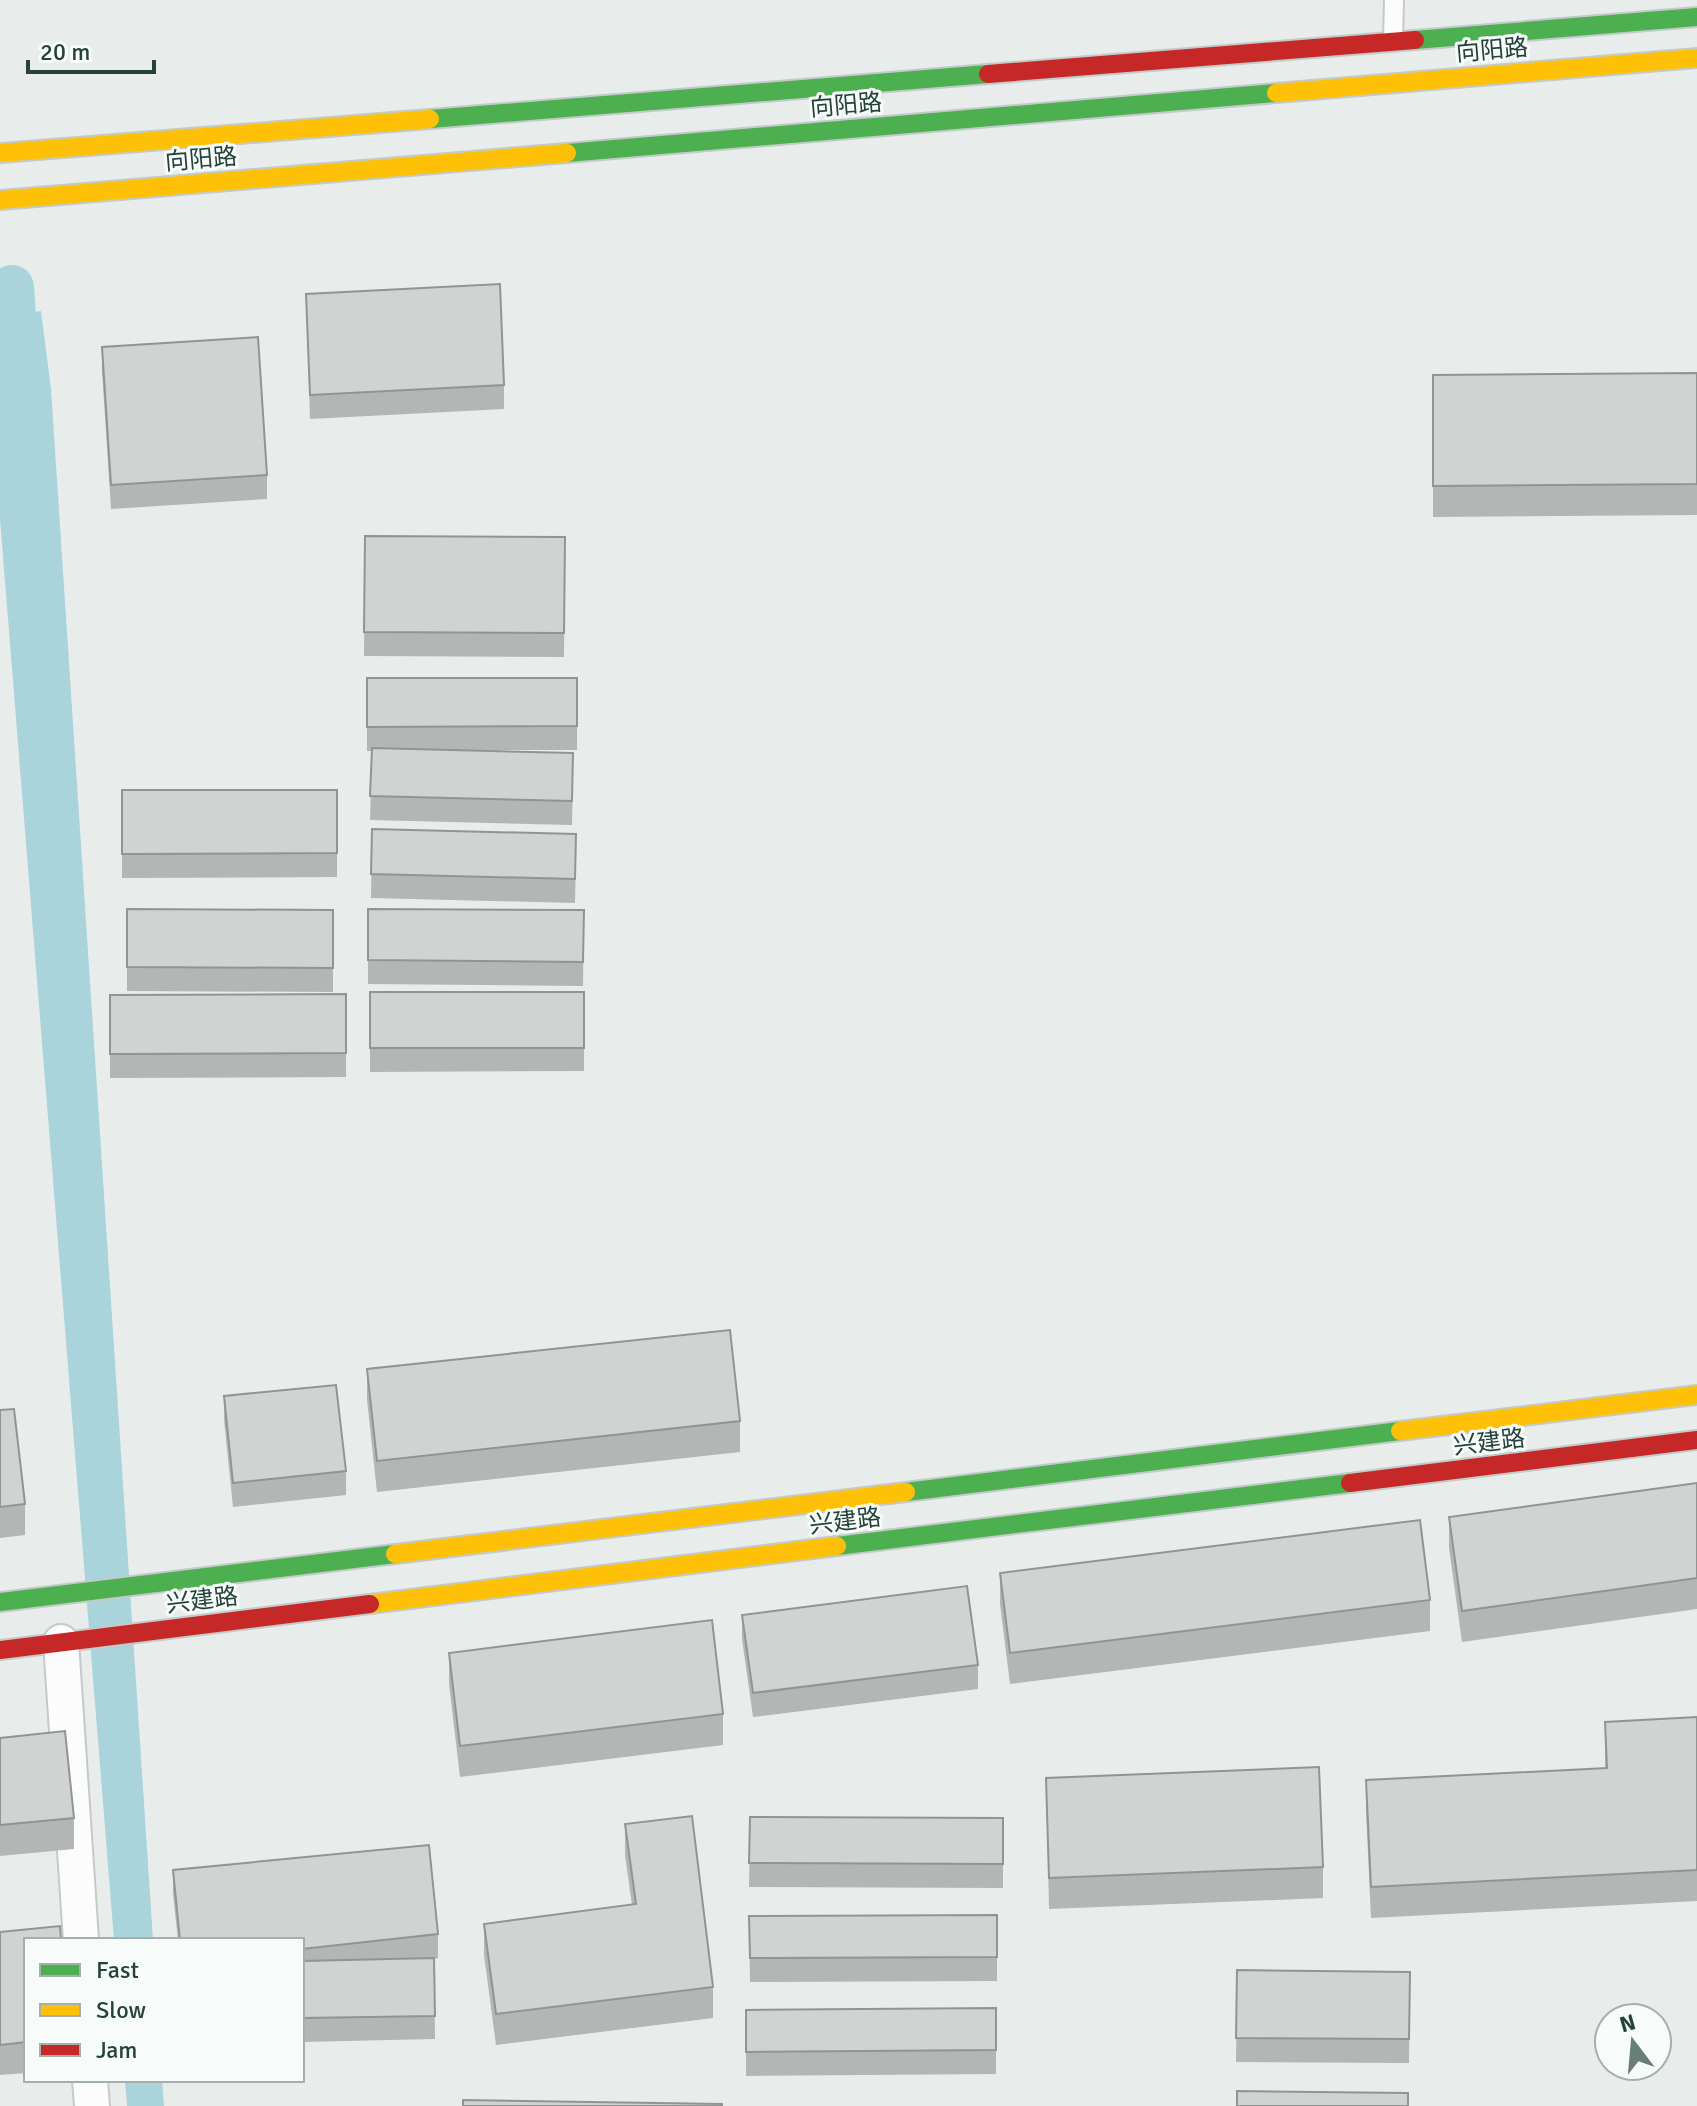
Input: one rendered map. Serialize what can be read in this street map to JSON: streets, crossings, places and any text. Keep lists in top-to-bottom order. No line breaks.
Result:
{"streets":{"street":["向阳路","兴建路"]},"legend":["Fast","Slow","Jam"],"scale_bar":"20 m","north":"top"}
